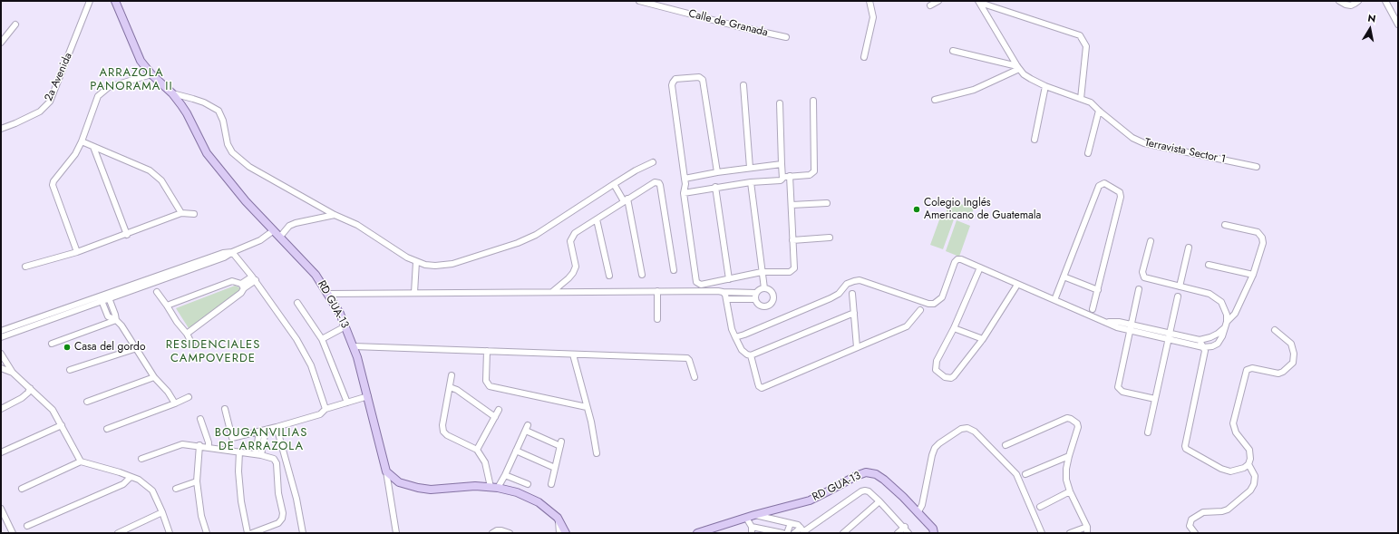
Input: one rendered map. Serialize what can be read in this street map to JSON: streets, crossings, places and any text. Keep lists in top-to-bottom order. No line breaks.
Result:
{"streets":{"main road":["RD GUA-13"],"street":["Calle de Granada","2a Avenida","Terravista Sector 1"]},"districts":["ARRAZOLA PANORAMA II","RESIDENCIALES CAMPOVERDE","BOUGANVILIAS DE ARRAZOLA"],"places":["Colegio Inglés Americano de Guatemala","Casa del gordo"],"north":"top"}
